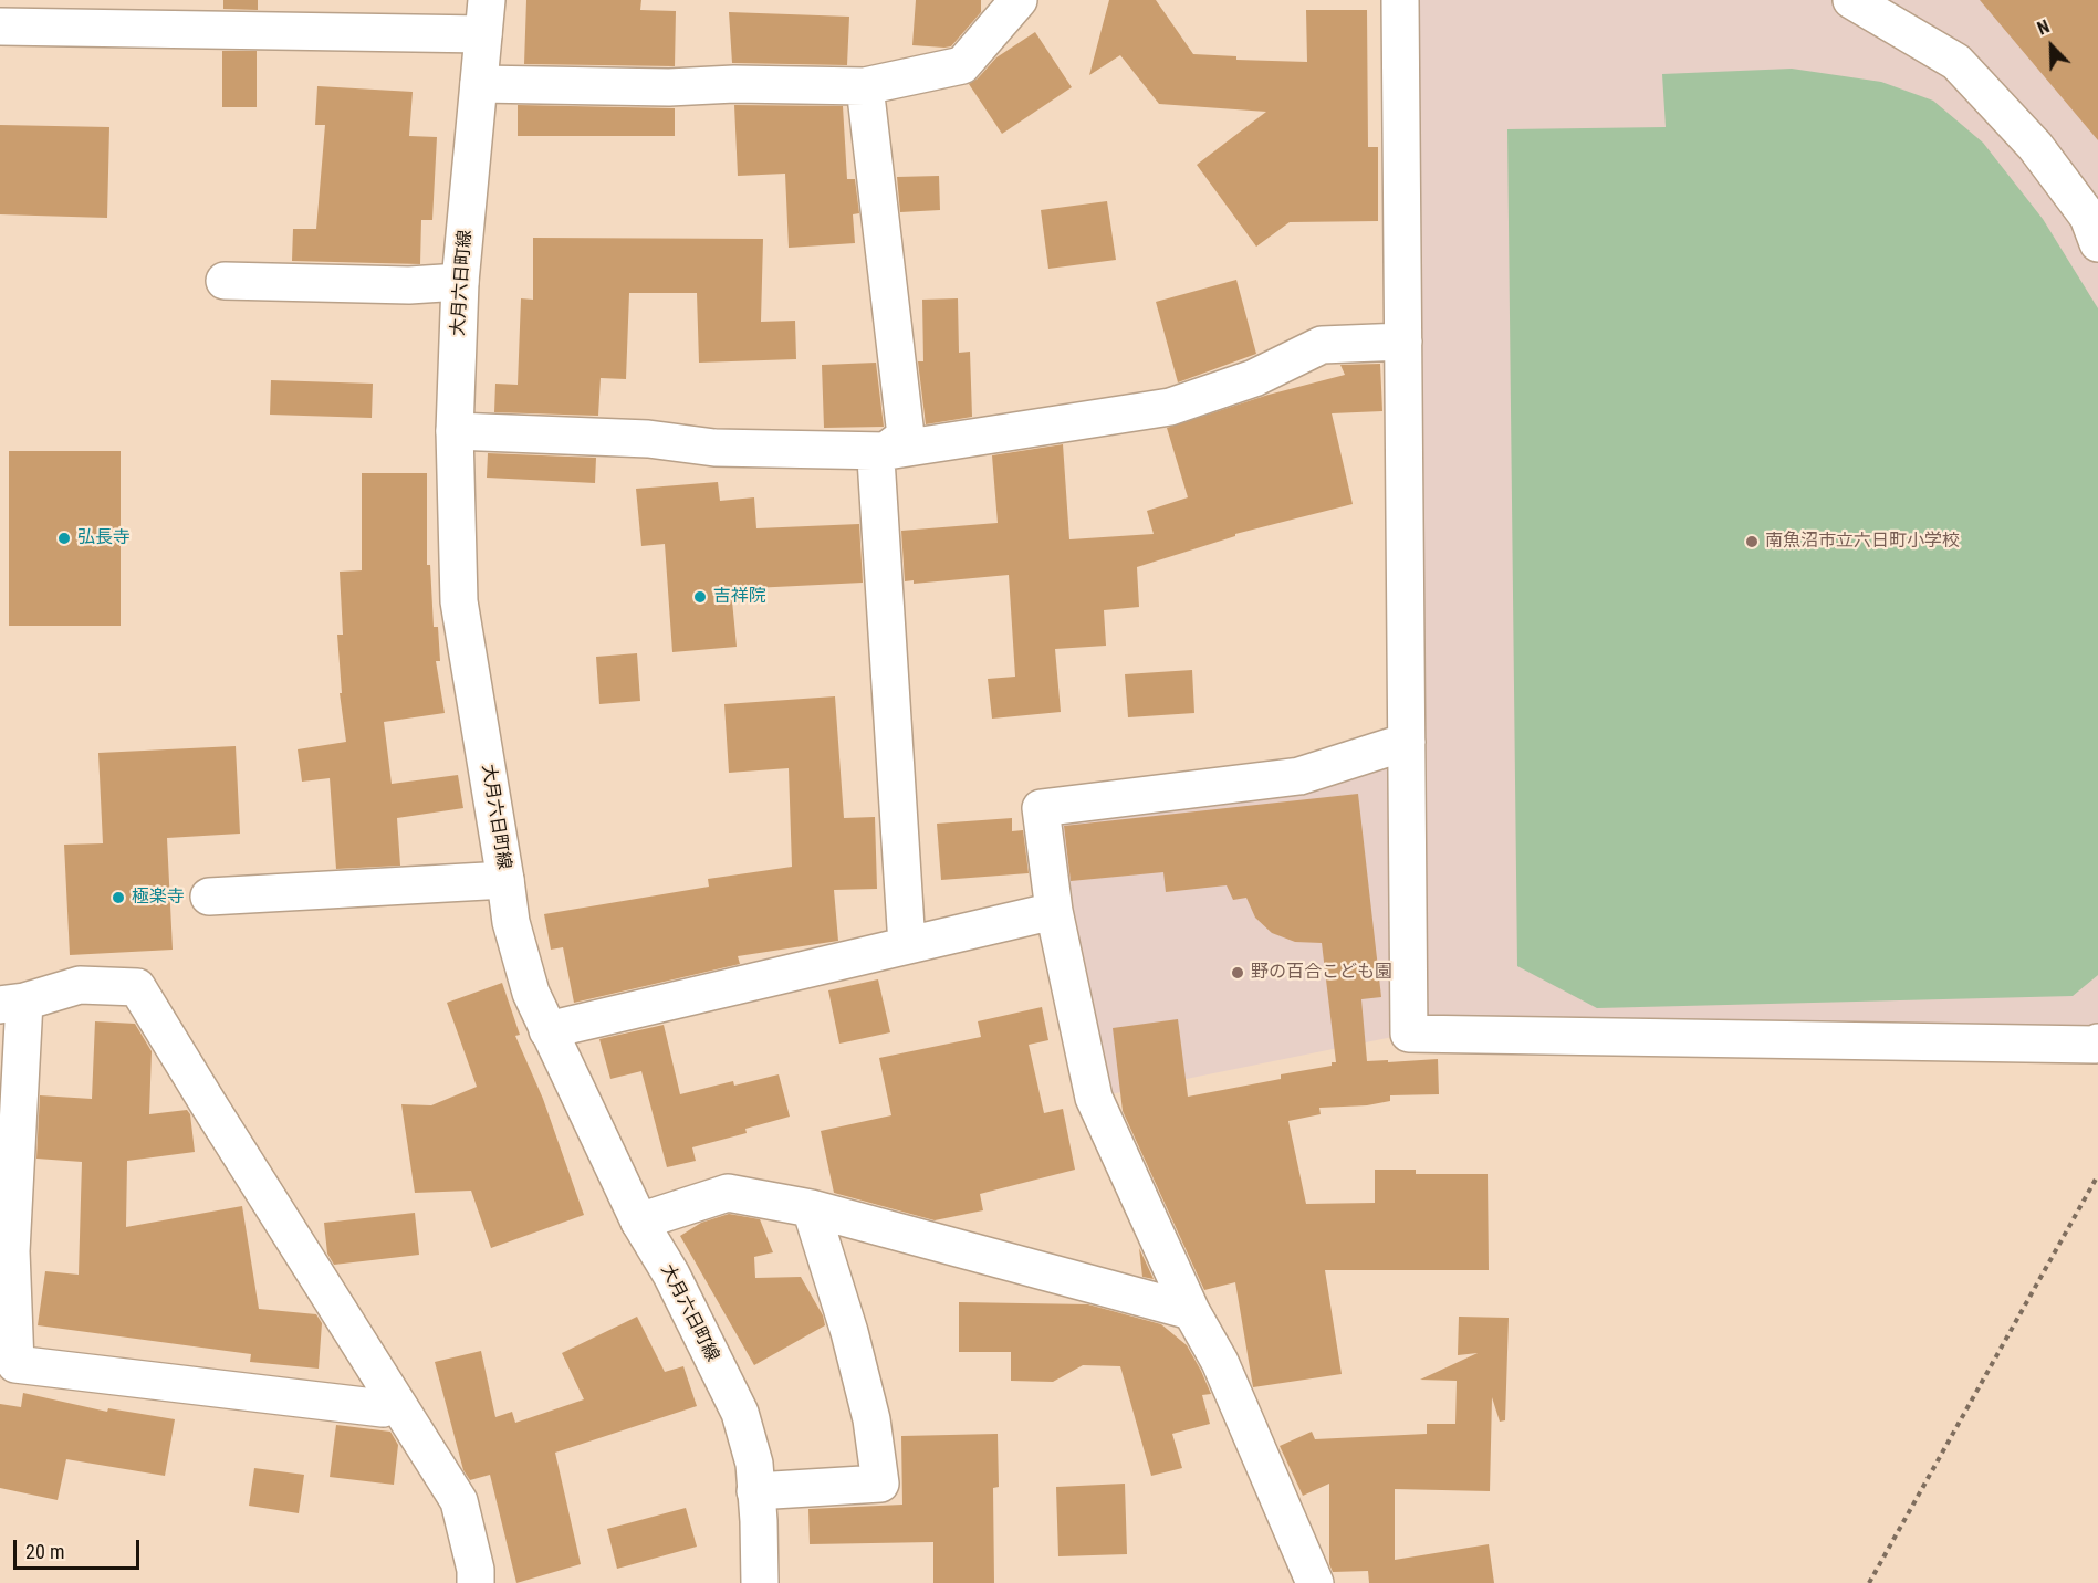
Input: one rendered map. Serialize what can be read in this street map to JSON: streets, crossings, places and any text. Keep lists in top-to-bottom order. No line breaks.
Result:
{"streets":{"street":["大月六日町線"]},"places":["弘長寺","南魚沼市立六日町小学校","吉祥院","極楽寺","野の百合こども園"],"scale_bar":"20 m","north":"top left"}
